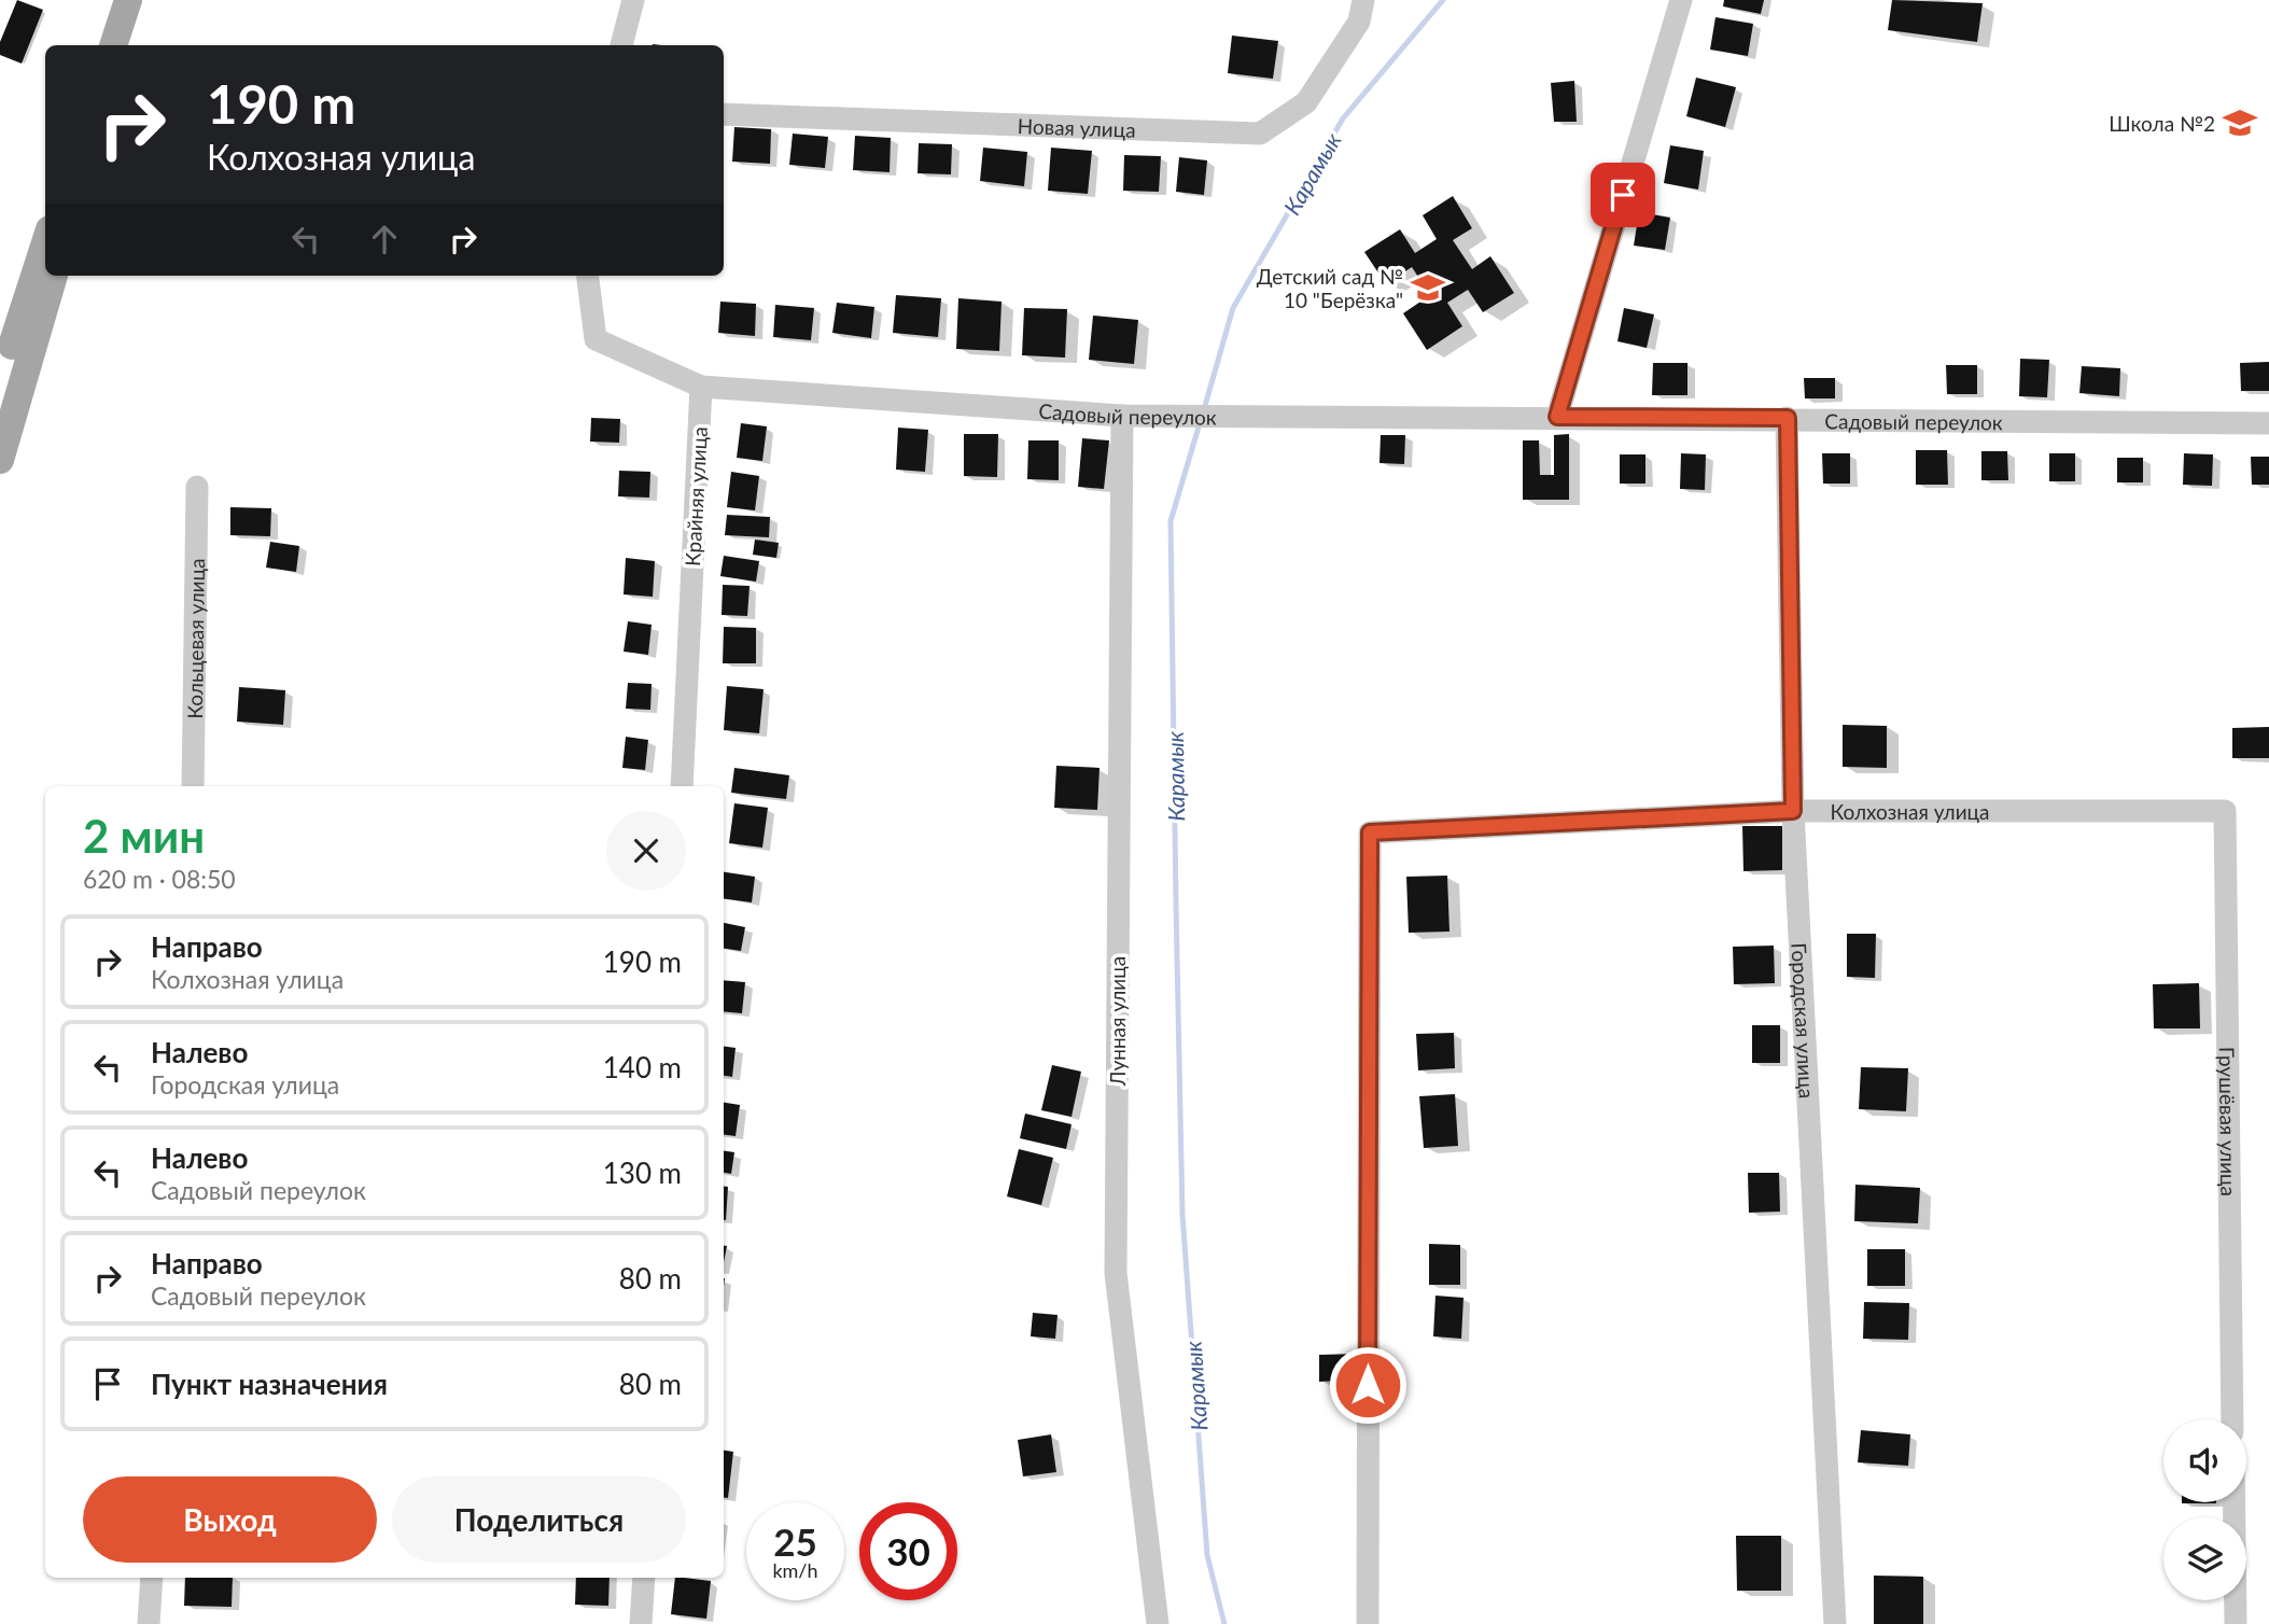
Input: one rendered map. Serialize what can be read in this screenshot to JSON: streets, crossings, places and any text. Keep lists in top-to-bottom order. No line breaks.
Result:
{"streets":{"street":["Новая улица","Садовый переулок","Крайняя улица","Кольцевая улица","Колхозная улица","Лунная улица","Городская улица","Грушёвая улица"]},"crossings":[["Садовый переулок","Крайняя улица"],["Садовый переулок","Лунная улица"],["Садовый переулок","Городская улица"],["Колхозная улица","Городская улица"],["Колхозная улица","Грушёвая улица"]],"water":["Карамык"],"places":{"school or university":["Школа №2","Детский сад № 10 \"Берёзка\""]},"page":{"turn":["190 m","Колхозная улица"],"heading":["2 мин","620 m · 08:50"],"list":[{"name":"Направо","note":"Колхозная улица","value":"190 m"},{"name":"Налево","note":"Городская улица","value":"140 m"},{"name":"Налево","note":"Садовый переулок","value":"130 m"},{"name":"Направо","note":"Садовый переулок","value":"80 m"},{"name":"Пункт назначения","value":"80 m"}],"buttons":["Выход","Поделиться"],"speed":"25 km/h","limit":"30"}}
